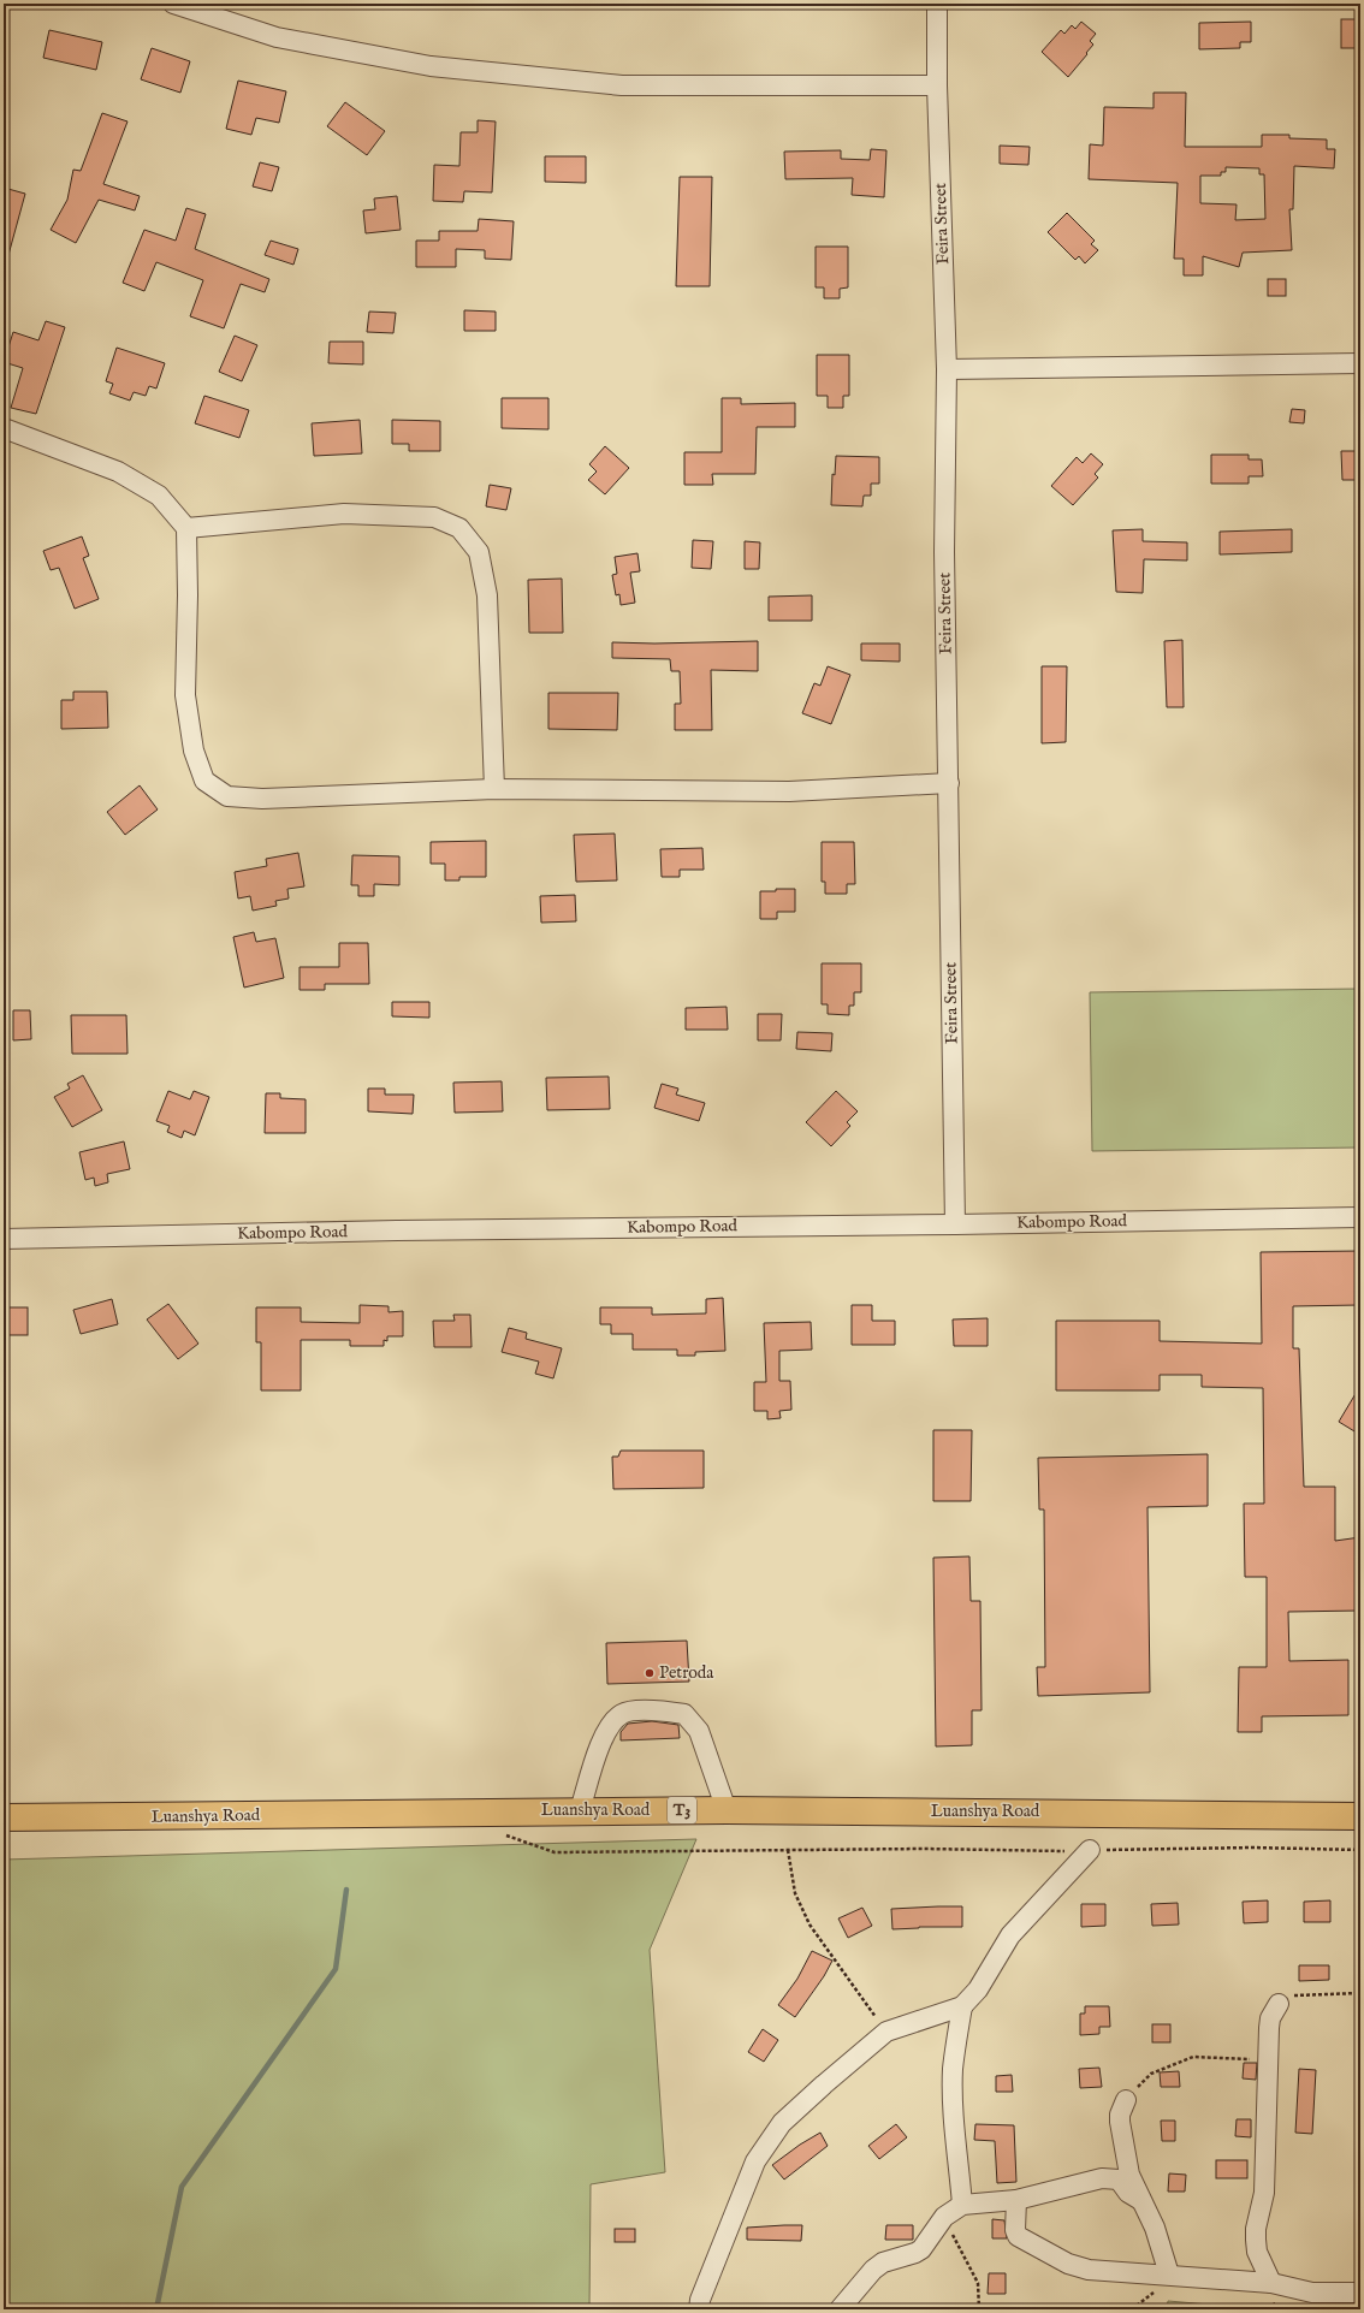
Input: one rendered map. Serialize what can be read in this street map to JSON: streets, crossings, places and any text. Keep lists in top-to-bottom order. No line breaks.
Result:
{"streets":{"highway":["Luanshya Road","T3"],"street":["Feira Street","Kabompo Road"]},"crossings":[["Feira Street","Kabompo Road"]],"places":["Petroda"]}
